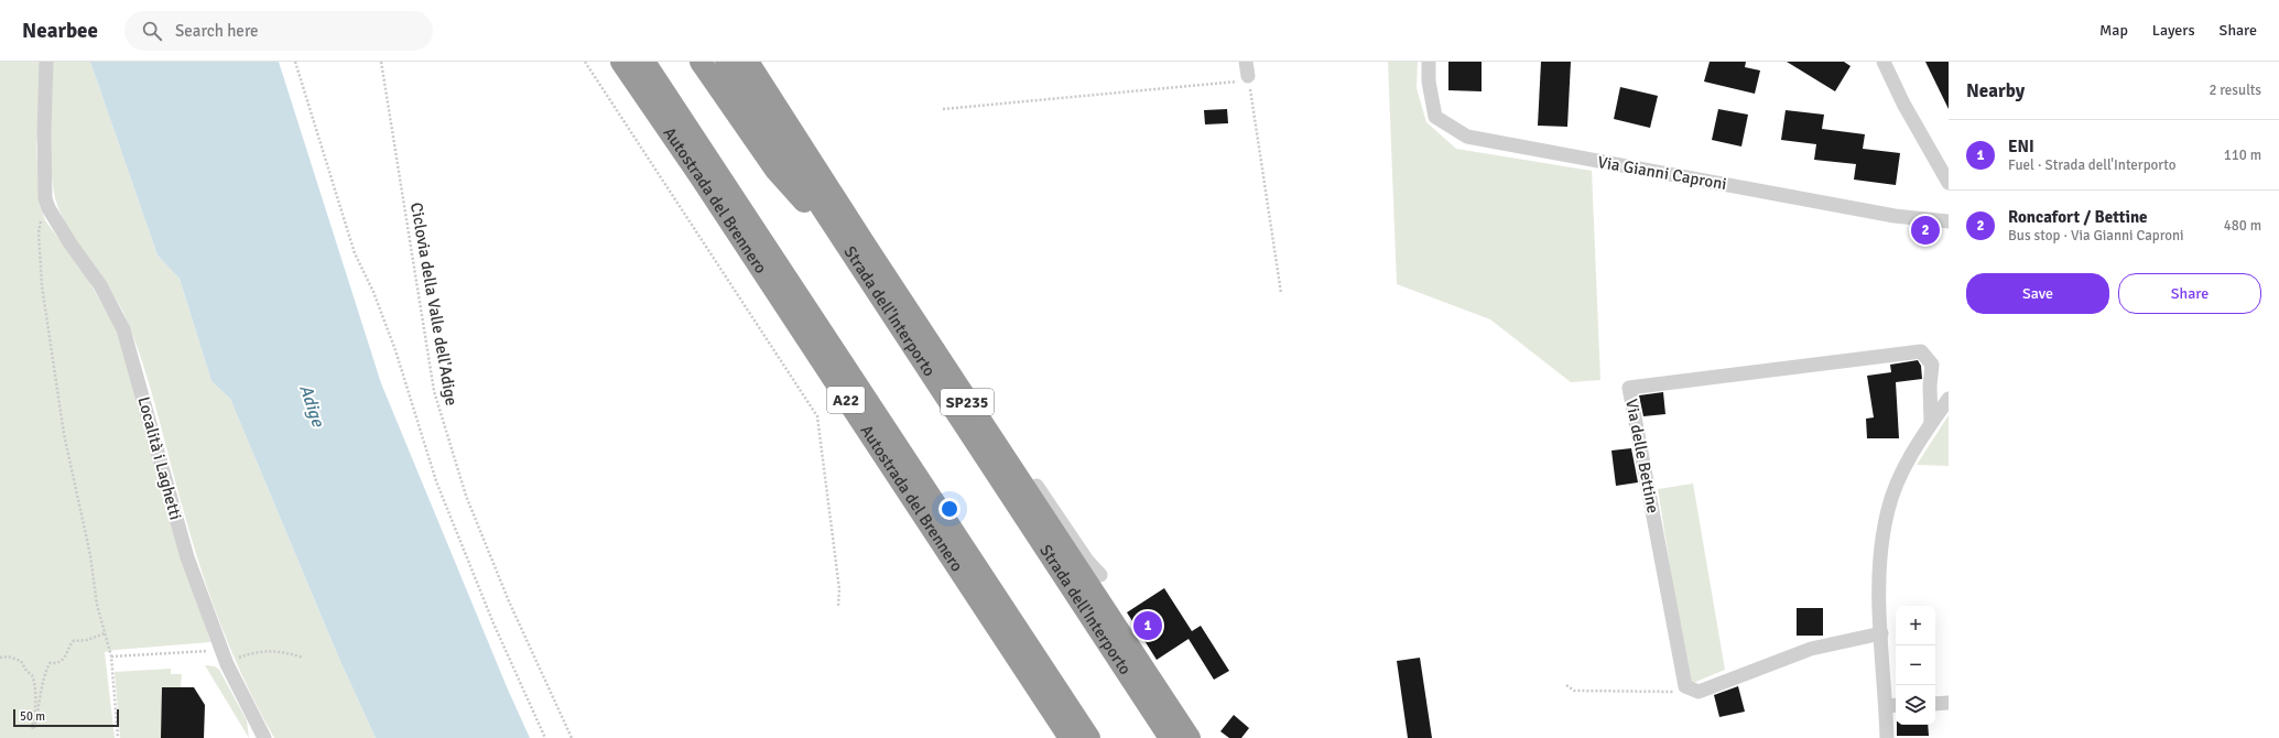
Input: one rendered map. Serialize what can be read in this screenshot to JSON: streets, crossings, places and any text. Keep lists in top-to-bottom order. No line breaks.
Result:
{"streets":{"highway":["Autostrada del Brennero","Strada dell'Interporto","A22","SP235"],"street":["Via Gianni Caproni","Via delle Bettine","Località i Laghetti"],"path":["Ciclovia della Valle dell'Adige"]},"water":["Adige"],"scale_bar":"50 m","page":{"header":"Nearbee","search":"Search here","nav":["Map","Layers","Share"],"heading":["Nearby","2 results"],"list":[{"mark":"1","name":"ENI","note":"Fuel · Strada dell'Interporto","value":"110 m"},{"mark":"2","name":"Roncafort / Bettine","note":"Bus stop · Via Gianni Caproni","value":"480 m"}],"pins":["2","1"],"buttons":["Save","Share"],"map_buttons":["+","−"],"scale":"50 m"}}
